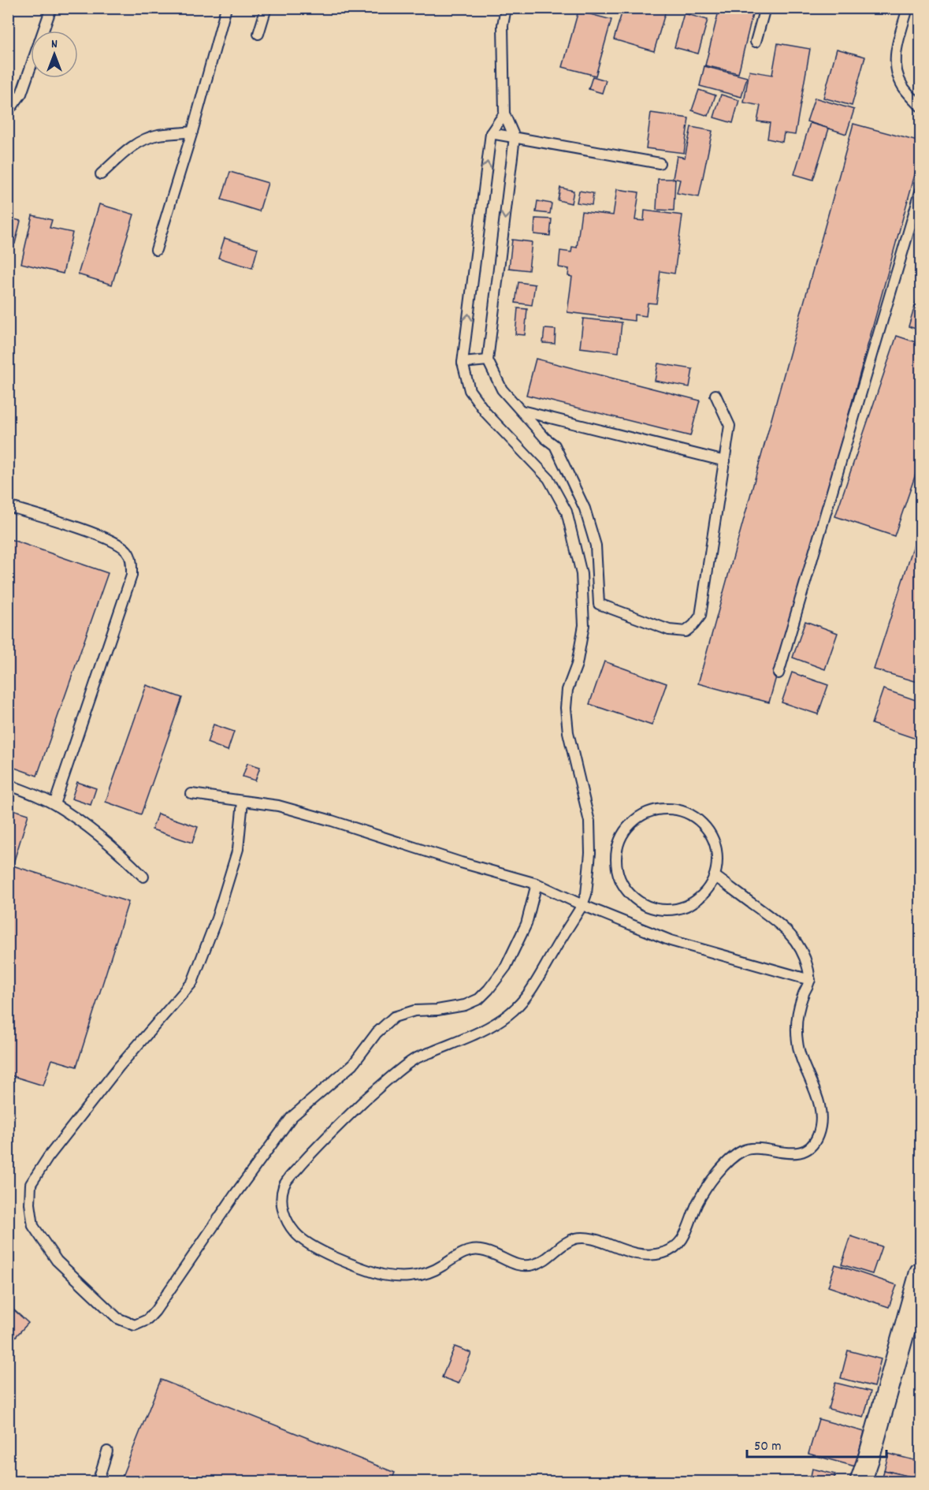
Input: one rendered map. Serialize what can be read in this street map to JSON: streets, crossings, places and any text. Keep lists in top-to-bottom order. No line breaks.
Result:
{"scale_bar":"50 m","north":"top"}
